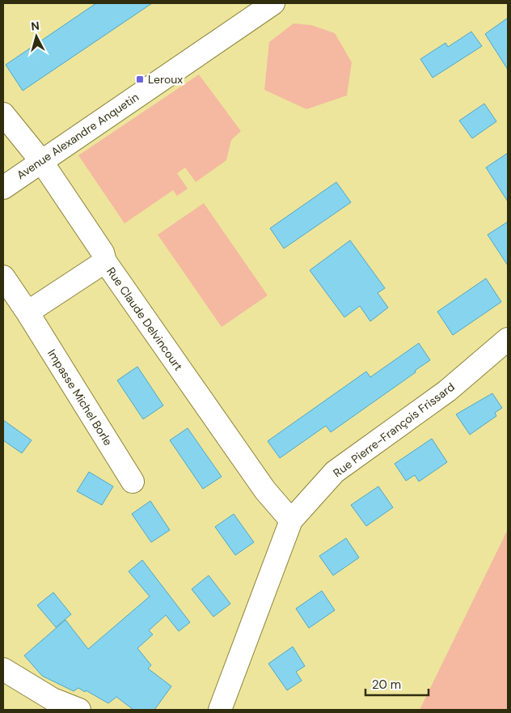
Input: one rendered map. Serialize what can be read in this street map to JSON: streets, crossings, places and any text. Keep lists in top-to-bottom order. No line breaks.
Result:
{"streets":{"street":["Avenue Alexandre Anquetin","Rue Claude Delvincourt","Impasse Michel Borle","Rue Pierre-François Frissard"]},"crossings":[["Avenue Alexandre Anquetin","Rue Claude Delvincourt"],["Rue Claude Delvincourt","Rue Pierre-François Frissard"]],"places":{"transit":["Leroux"]},"scale_bar":"20 m","north":"top"}
